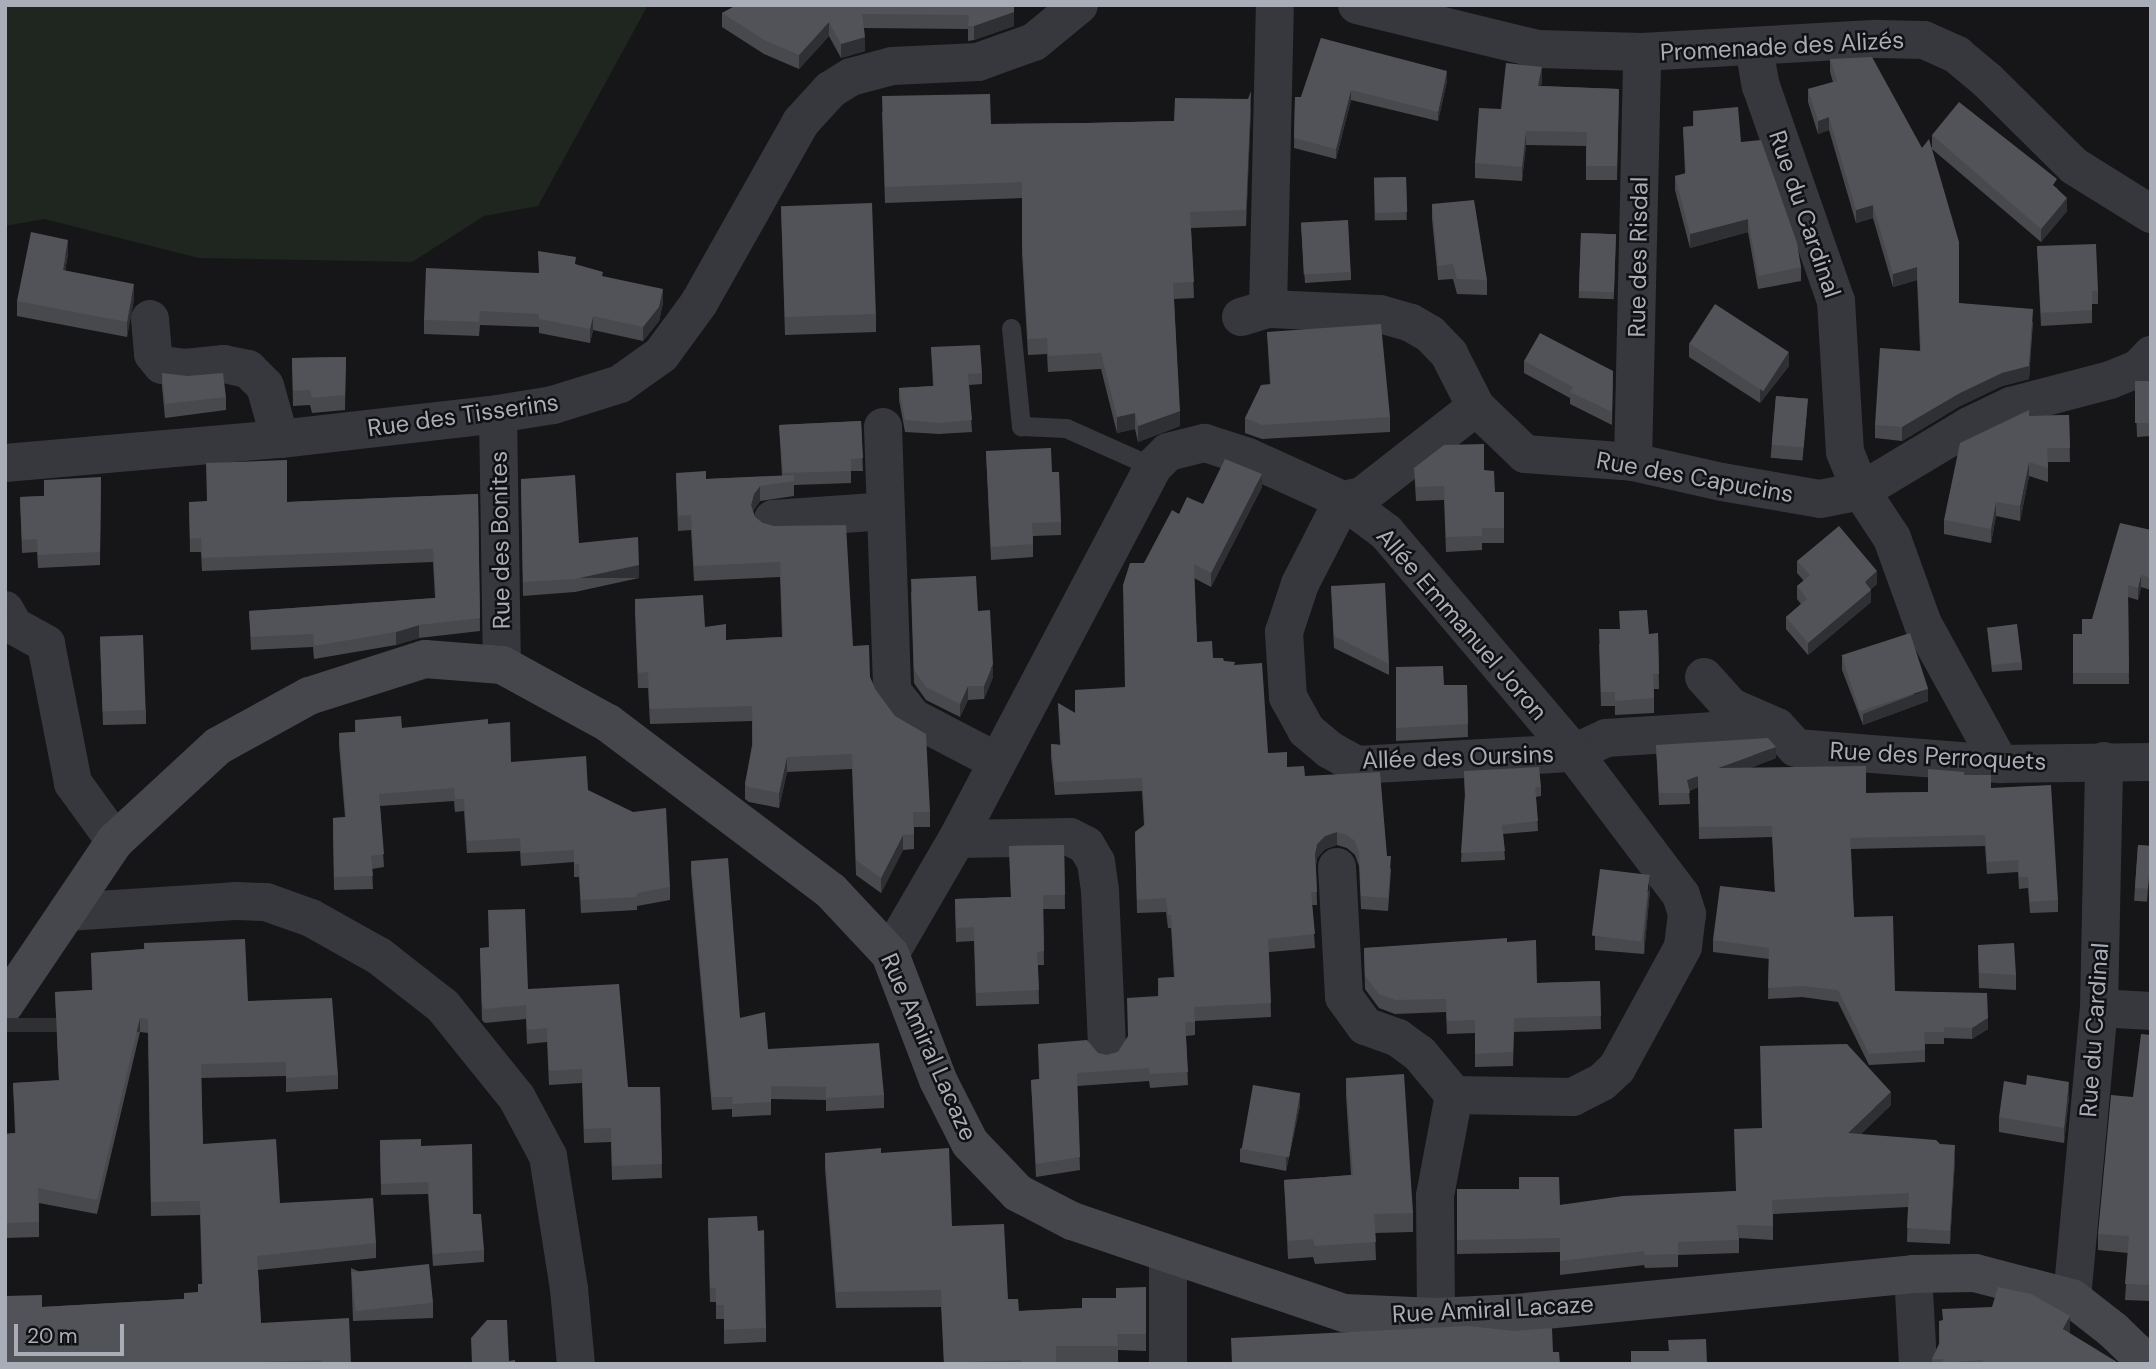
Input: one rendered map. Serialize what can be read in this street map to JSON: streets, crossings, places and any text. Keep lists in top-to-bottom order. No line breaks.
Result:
{"streets":{"street":["Promenade des Alizés","Rue du Cardinal","Rue des Risdal","Rue des Tisserins","Rue des Capucins","Rue des Bonites","Allée Emmanuel Joron","Rue des Perroquets","Allée des Oursins","Rue Amiral Lacaze"]},"crossings":[["Promenade des Alizés","Rue du Cardinal"],["Promenade des Alizés","Rue des Risdal"],["Rue du Cardinal","Rue des Capucins"],["Rue du Cardinal","Rue des Perroquets"],["Rue du Cardinal","Rue Amiral Lacaze"],["Rue des Risdal","Rue des Capucins"],["Rue des Tisserins","Rue des Bonites"],["Rue des Bonites","Rue Amiral Lacaze"],["Allée Emmanuel Joron","Allée des Oursins"],["Allée Emmanuel Joron","Rue Amiral Lacaze"]],"scale_bar":"20 m"}
